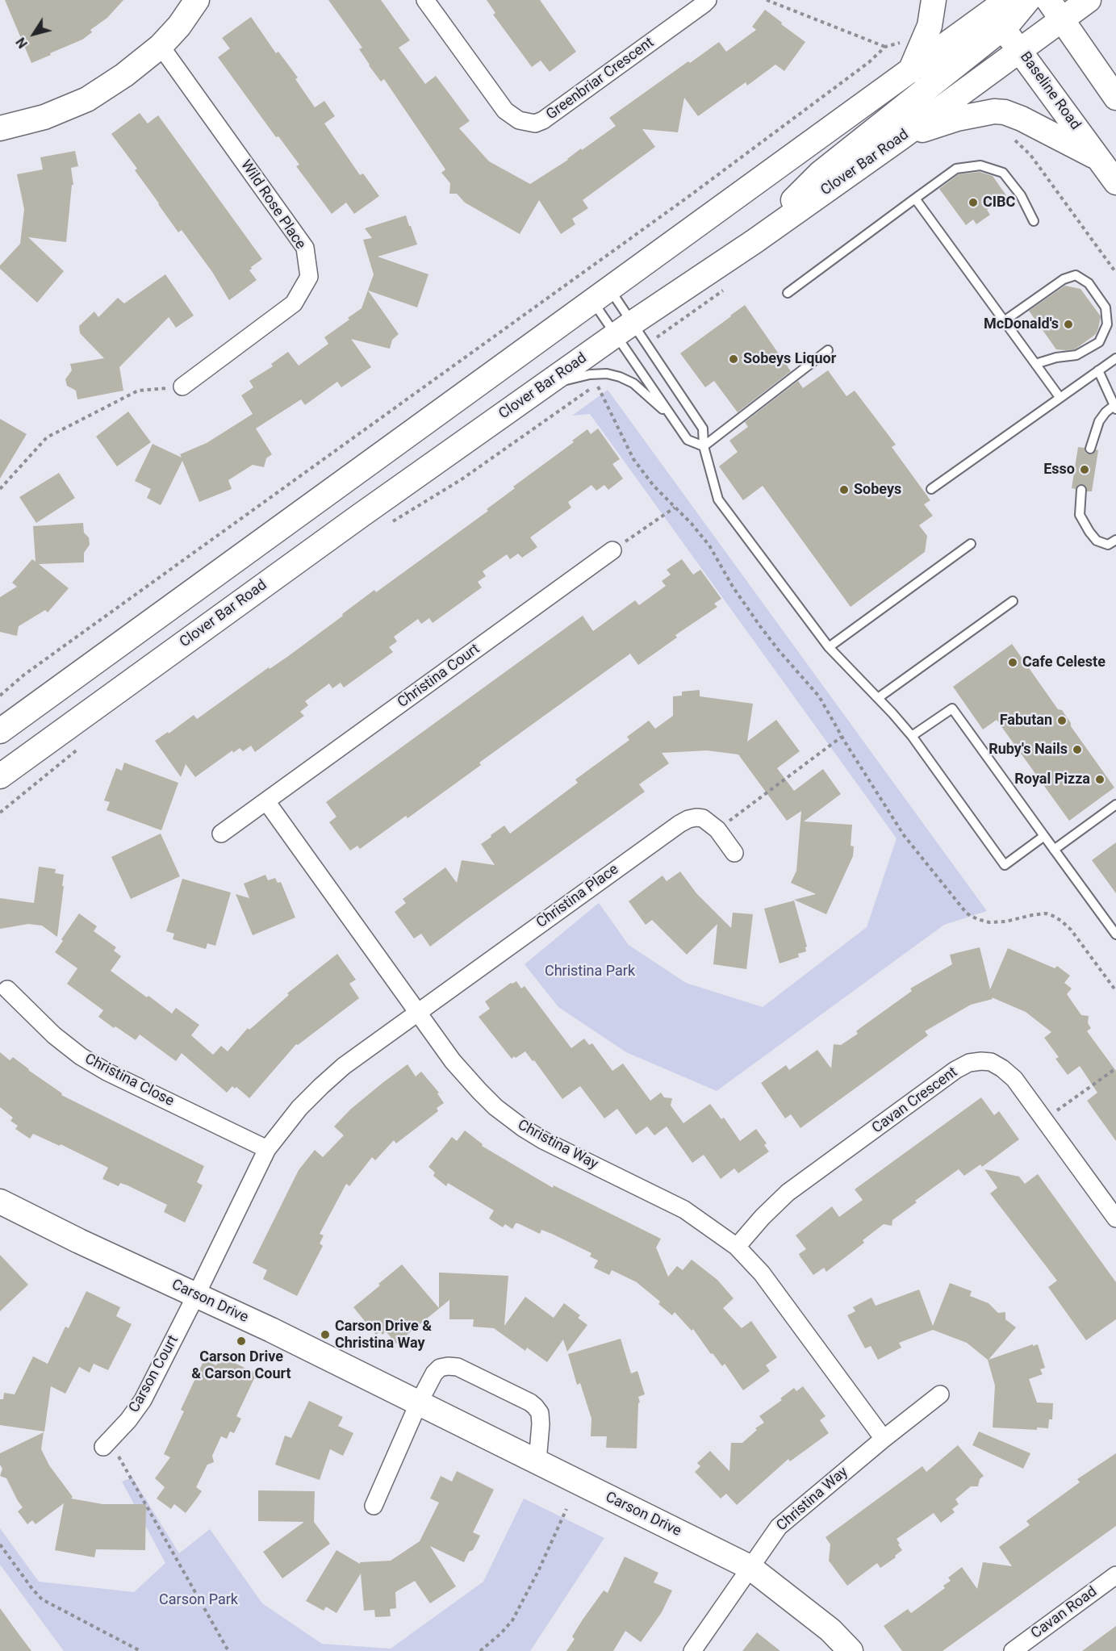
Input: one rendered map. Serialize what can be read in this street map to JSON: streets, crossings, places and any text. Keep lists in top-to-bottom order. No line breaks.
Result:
{"streets":{"main road":["Baseline Road","Clover Bar Road","Carson Drive"],"street":["Greenbriar Crescent","Wild Rose Place","Christina Court","Christina Place","Christina Close","Cavan Crescent","Christina Way","Carson Court","Cavan Road"]},"crossings":[["Baseline Road","Clover Bar Road"],["Christina Place","Christina Way"],["Cavan Crescent","Christina Way"],["Christina Way","Carson Drive"],["Carson Drive","Carson Court"]],"parks":["Christina Park","Carson Park"],"places":["CIBC","McDonald's","Sobeys Liquor","Esso","Sobeys","Cafe Celeste","Fabutan","Ruby's Nails","Royal Pizza","Carson Drive & Christina Way","Carson Drive & Carson Court"],"north":"bottom left"}
